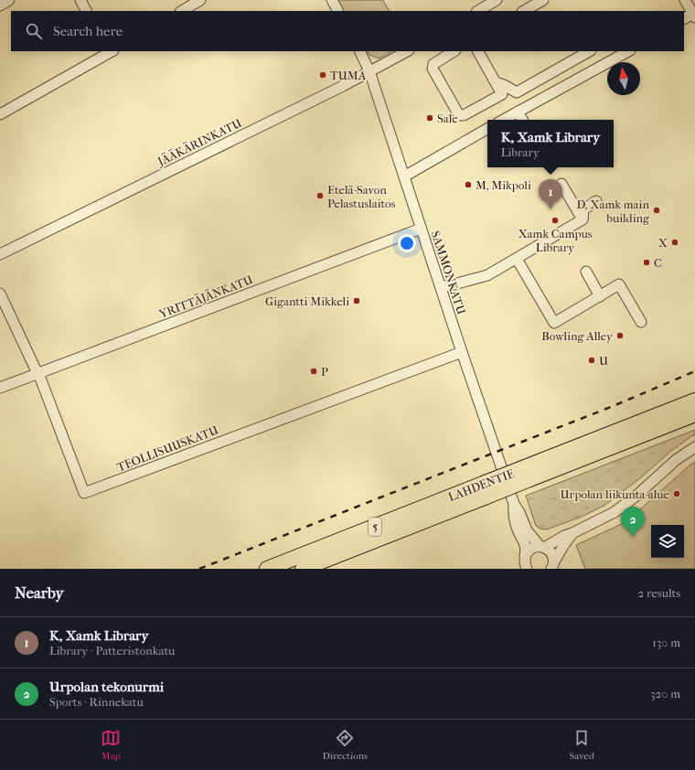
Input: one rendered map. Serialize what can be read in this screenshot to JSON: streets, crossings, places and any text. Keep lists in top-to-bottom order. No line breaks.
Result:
{"streets":{"highway":["LAHDENTIE","5"],"street":["JÄÄKÄRINKATU","SAMMONKATU","YRITTÄJÄNKATU","TEOLLISUUSKATU"]},"crossings":[["JÄÄKÄRINKATU","SAMMONKATU"],["SAMMONKATU","YRITTÄJÄNKATU"],["SAMMONKATU","TEOLLISUUSKATU"],["YRITTÄJÄNKATU","TEOLLISUUSKATU"]],"places":["TUMA","Sale","M, Mikpoli","Etelä-Savon Pelastuslaitos","D, Xamk main building","Xamk Campus Library","X","C","Gigantti Mikkeli","Bowling Alley","U","P","Urpolan liikunta-alue"],"north":"top","page":{"search":"Search here","popup":["K, Xamk Library","Library"],"pins":["1","2"],"heading":["Nearby","2 results"],"list":[{"mark":"1","name":"K, Xamk Library","note":"Library · Patteristonkatu","value":"130 m"},{"mark":"2","name":"Urpolan tekonurmi","note":"Sports · Rinnekatu","value":"320 m"}],"nav":["Map","Directions","Saved"]}}
